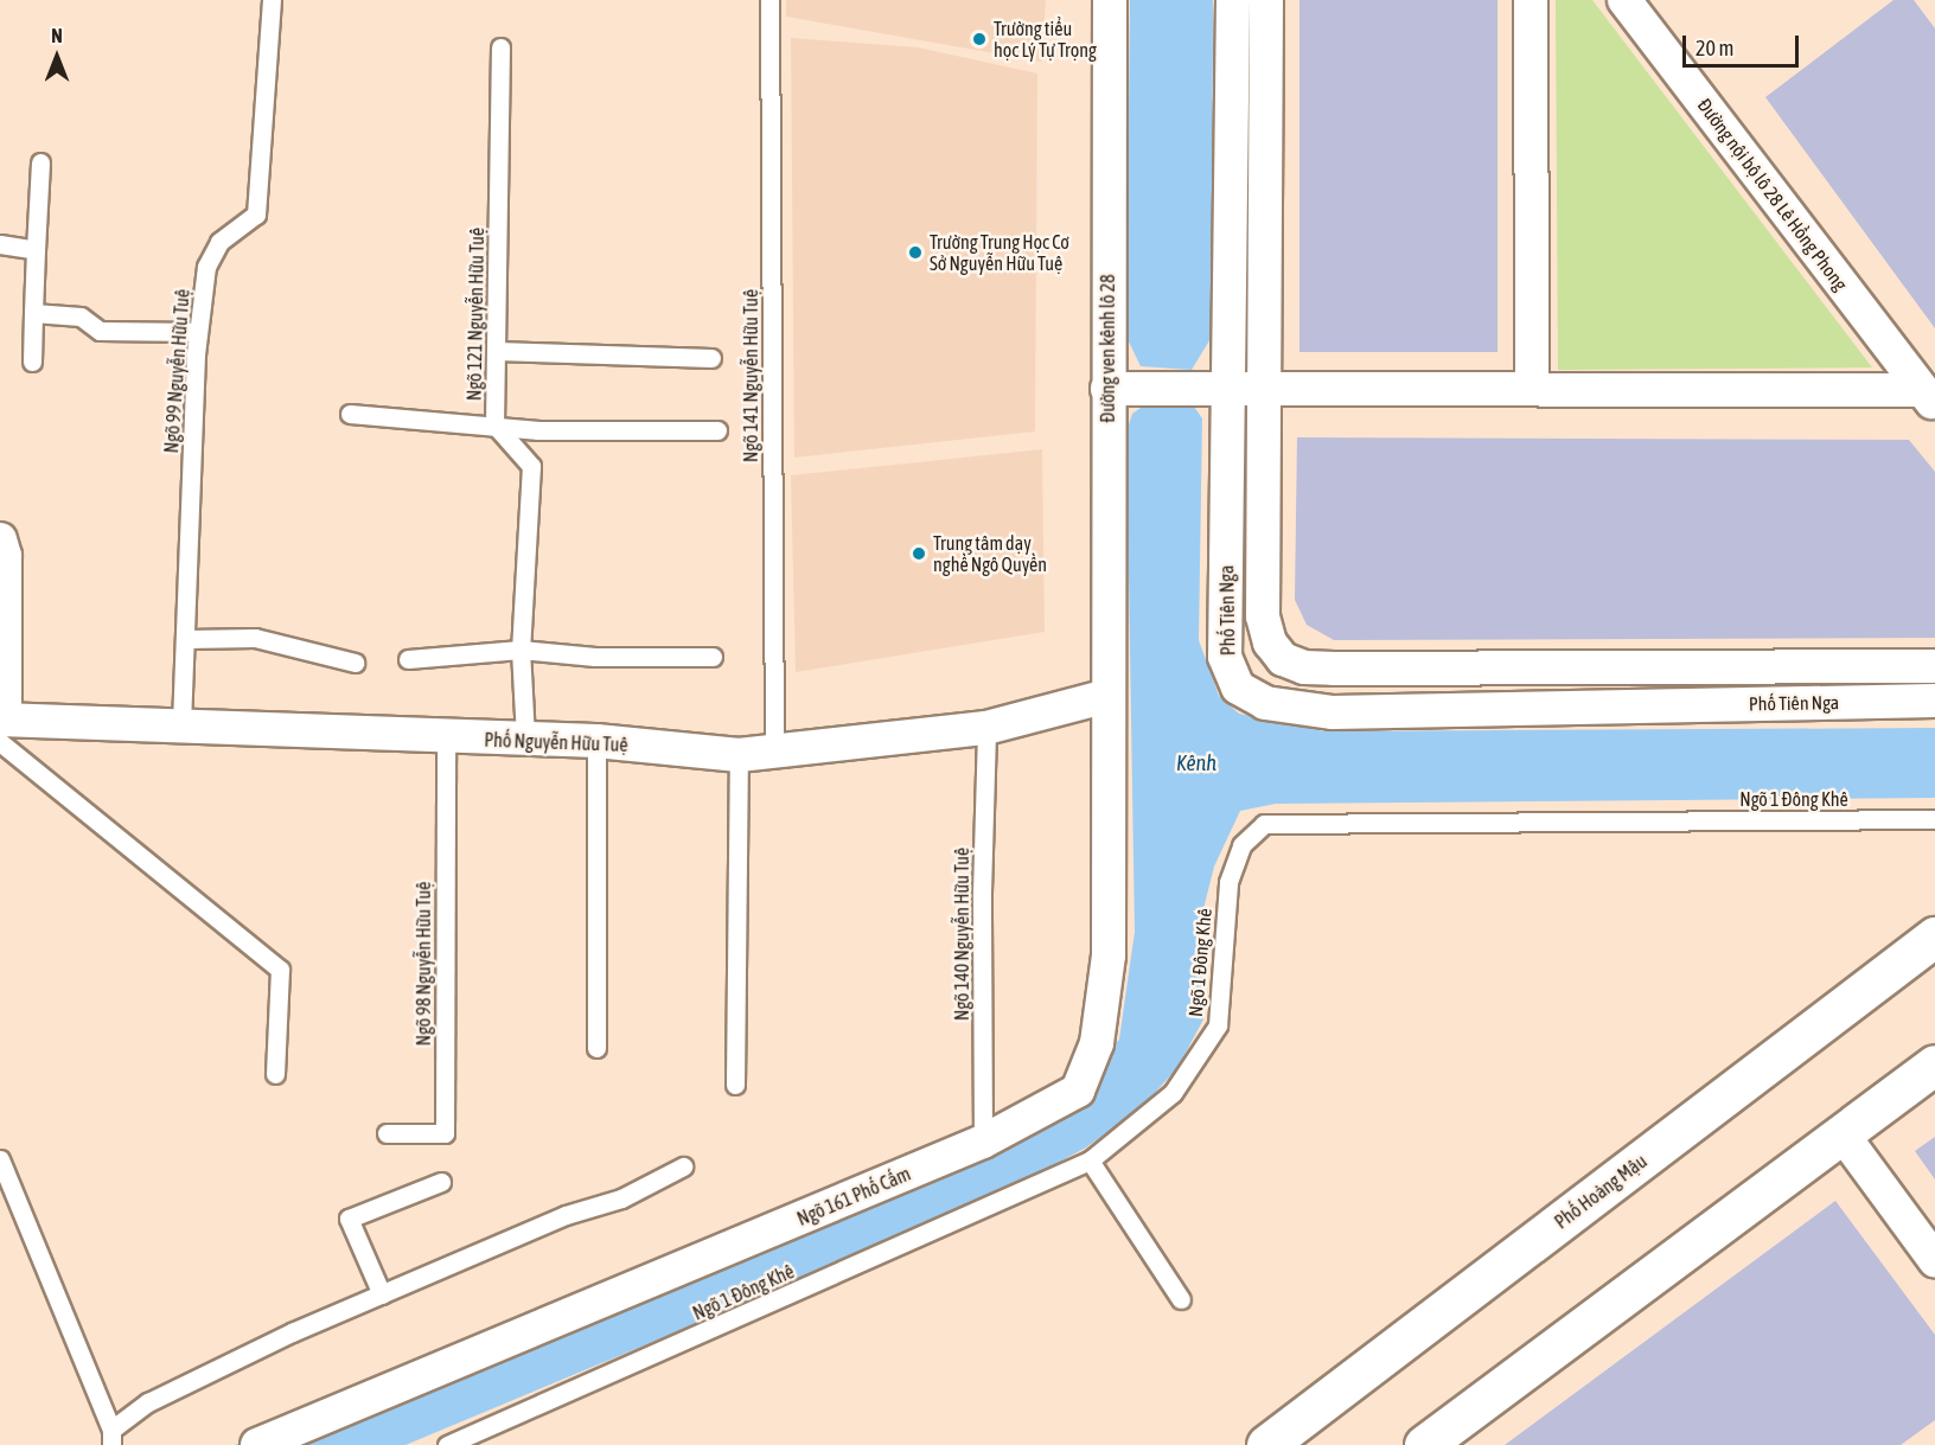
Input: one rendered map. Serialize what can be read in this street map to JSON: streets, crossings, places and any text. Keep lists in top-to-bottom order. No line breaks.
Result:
{"streets":{"street":["Đường nội bộ lô 28 Lê Hồng Phong","Đường ven kênh lô 28","Phố Tiên Nga","Phố Nguyễn Hữu Tuệ","Phố Hoàng Mậu","Ngõ 161 Phố Cấm"],"lane":["Ngõ 121 Nguyễn Hữu Tuệ","Ngõ 99 Nguyễn Hữu Tuệ","Ngõ 141 Nguyễn Hữu Tuệ","Ngõ 1 Đông Khê","Ngõ 140 Nguyễn Hữu Tuệ","Ngõ 98 Nguyễn Hữu Tuệ"]},"crossings":[["Đường nội bộ lô 28 Lê Hồng Phong","Đường ven kênh lô 28"],["Đường nội bộ lô 28 Lê Hồng Phong","Phố Tiên Nga"],["Ngõ 121 Nguyễn Hữu Tuệ","Phố Nguyễn Hữu Tuệ"],["Đường ven kênh lô 28","Phố Nguyễn Hữu Tuệ"],["Đường ven kênh lô 28","Ngõ 161 Phố Cấm"],["Ngõ 99 Nguyễn Hữu Tuệ","Phố Nguyễn Hữu Tuệ"],["Ngõ 141 Nguyễn Hữu Tuệ","Phố Nguyễn Hữu Tuệ"],["Phố Nguyễn Hữu Tuệ","Ngõ 140 Nguyễn Hữu Tuệ"],["Phố Nguyễn Hữu Tuệ","Ngõ 98 Nguyễn Hữu Tuệ"],["Phố Nguyễn Hữu Tuệ","Ngõ 161 Phố Cấm"],["Ngõ 140 Nguyễn Hữu Tuệ","Ngõ 161 Phố Cấm"]],"water":["Kênh"],"places":["Trường tiểu học Lý Tự Trọng","Trường Trung Học Cơ Sở Nguyễn Hữu Tuệ","Trung tâm dạy nghề Ngô Quyền"],"scale_bar":"20 m","north":"top"}
